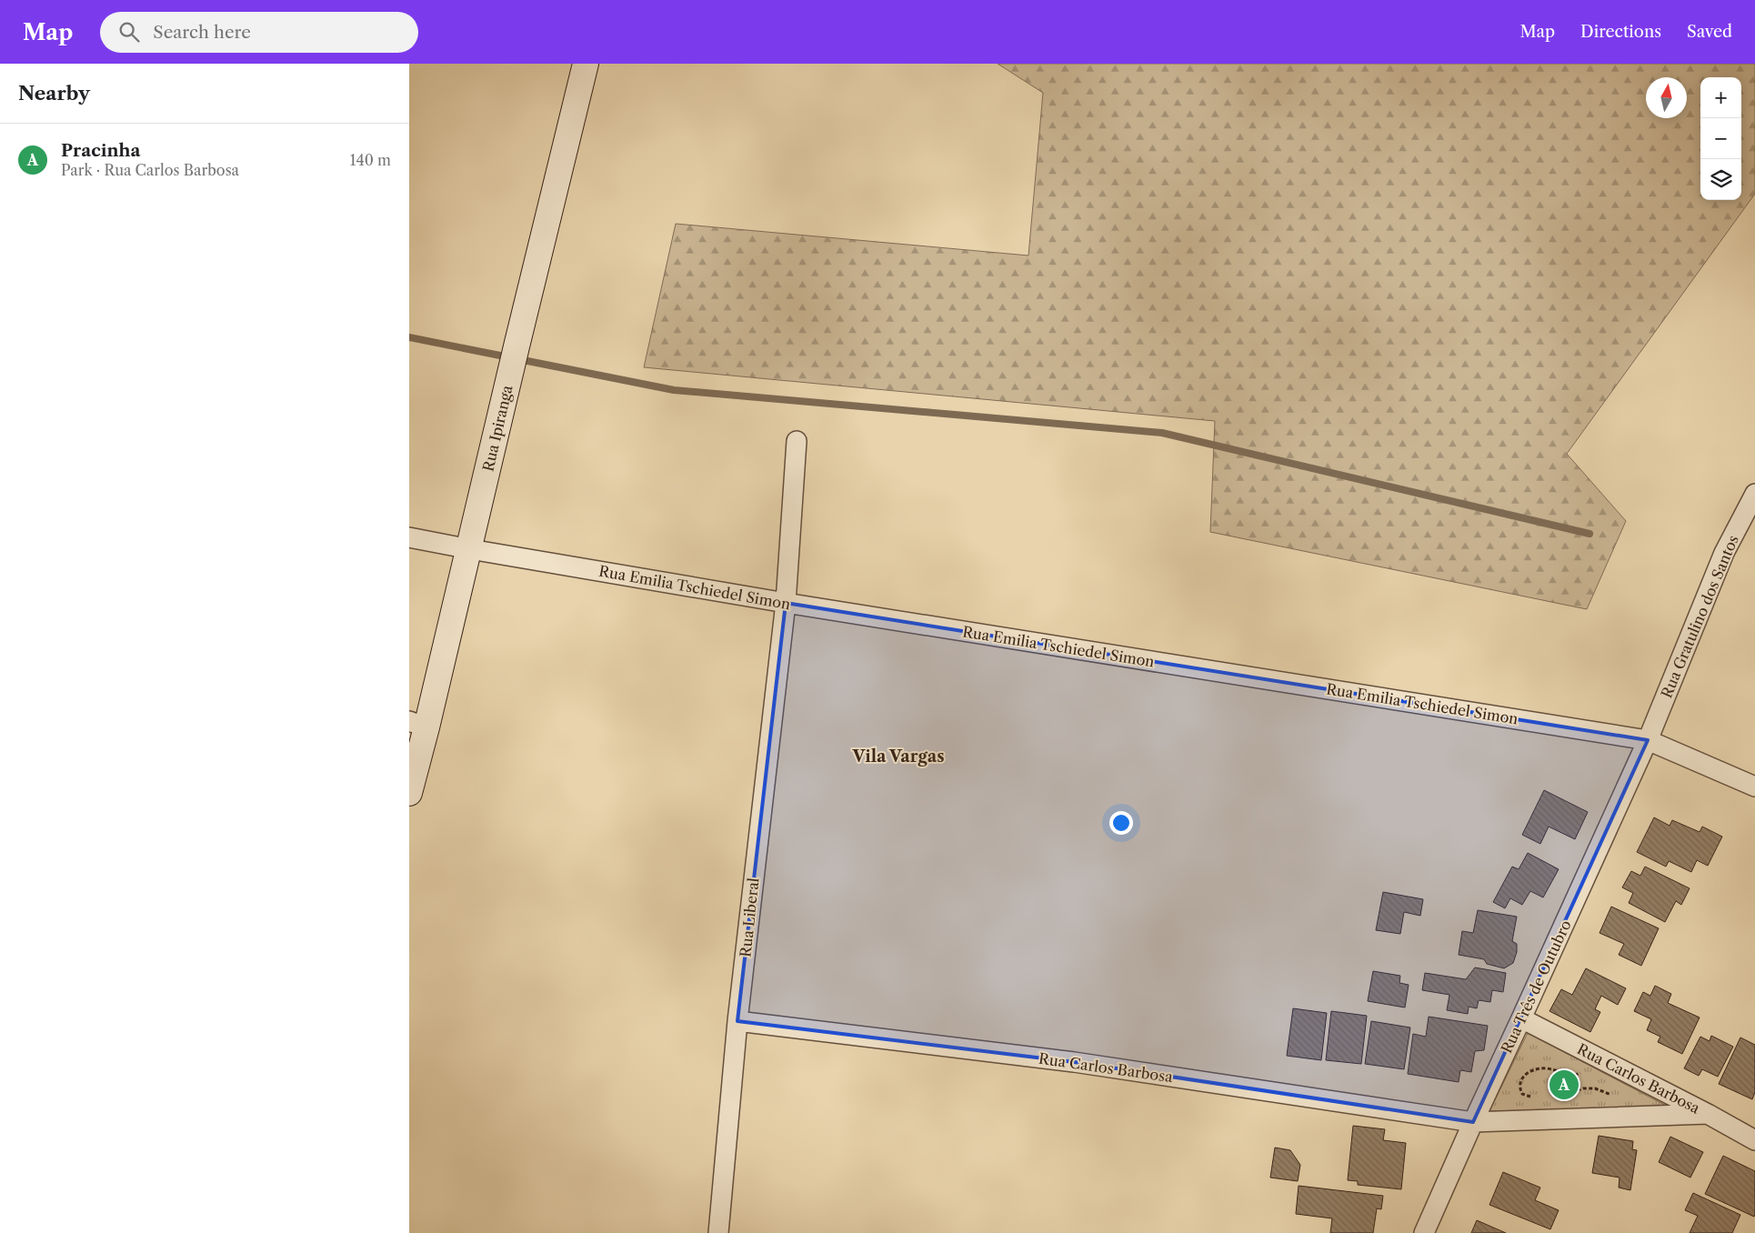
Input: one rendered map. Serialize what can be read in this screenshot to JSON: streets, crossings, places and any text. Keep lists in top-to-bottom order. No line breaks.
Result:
{"streets":{"main road":["Rua Ipiranga"],"street":["Rua Emilia Tschiedel Simon","Rua Gratulino dos Santos","Rua Liberal","Rua Três de Outubro","Rua Carlos Barbosa"]},"crossings":[["Rua Ipiranga","Rua Emilia Tschiedel Simon"],["Rua Emilia Tschiedel Simon","Rua Gratulino dos Santos"],["Rua Emilia Tschiedel Simon","Rua Liberal"],["Rua Emilia Tschiedel Simon","Rua Três de Outubro"],["Rua Gratulino dos Santos","Rua Três de Outubro"],["Rua Liberal","Rua Carlos Barbosa"],["Rua Três de Outubro","Rua Carlos Barbosa"]],"districts":["Vila Vargas"],"north":"top","page":{"header":"Map","search":"Search here","nav":["Map","Directions","Saved"],"heading":"Nearby","map_buttons":["+","−"],"list":[{"mark":"A","name":"Pracinha","note":"Park · Rua Carlos Barbosa","value":"140 m"}],"pins":"A"}}
